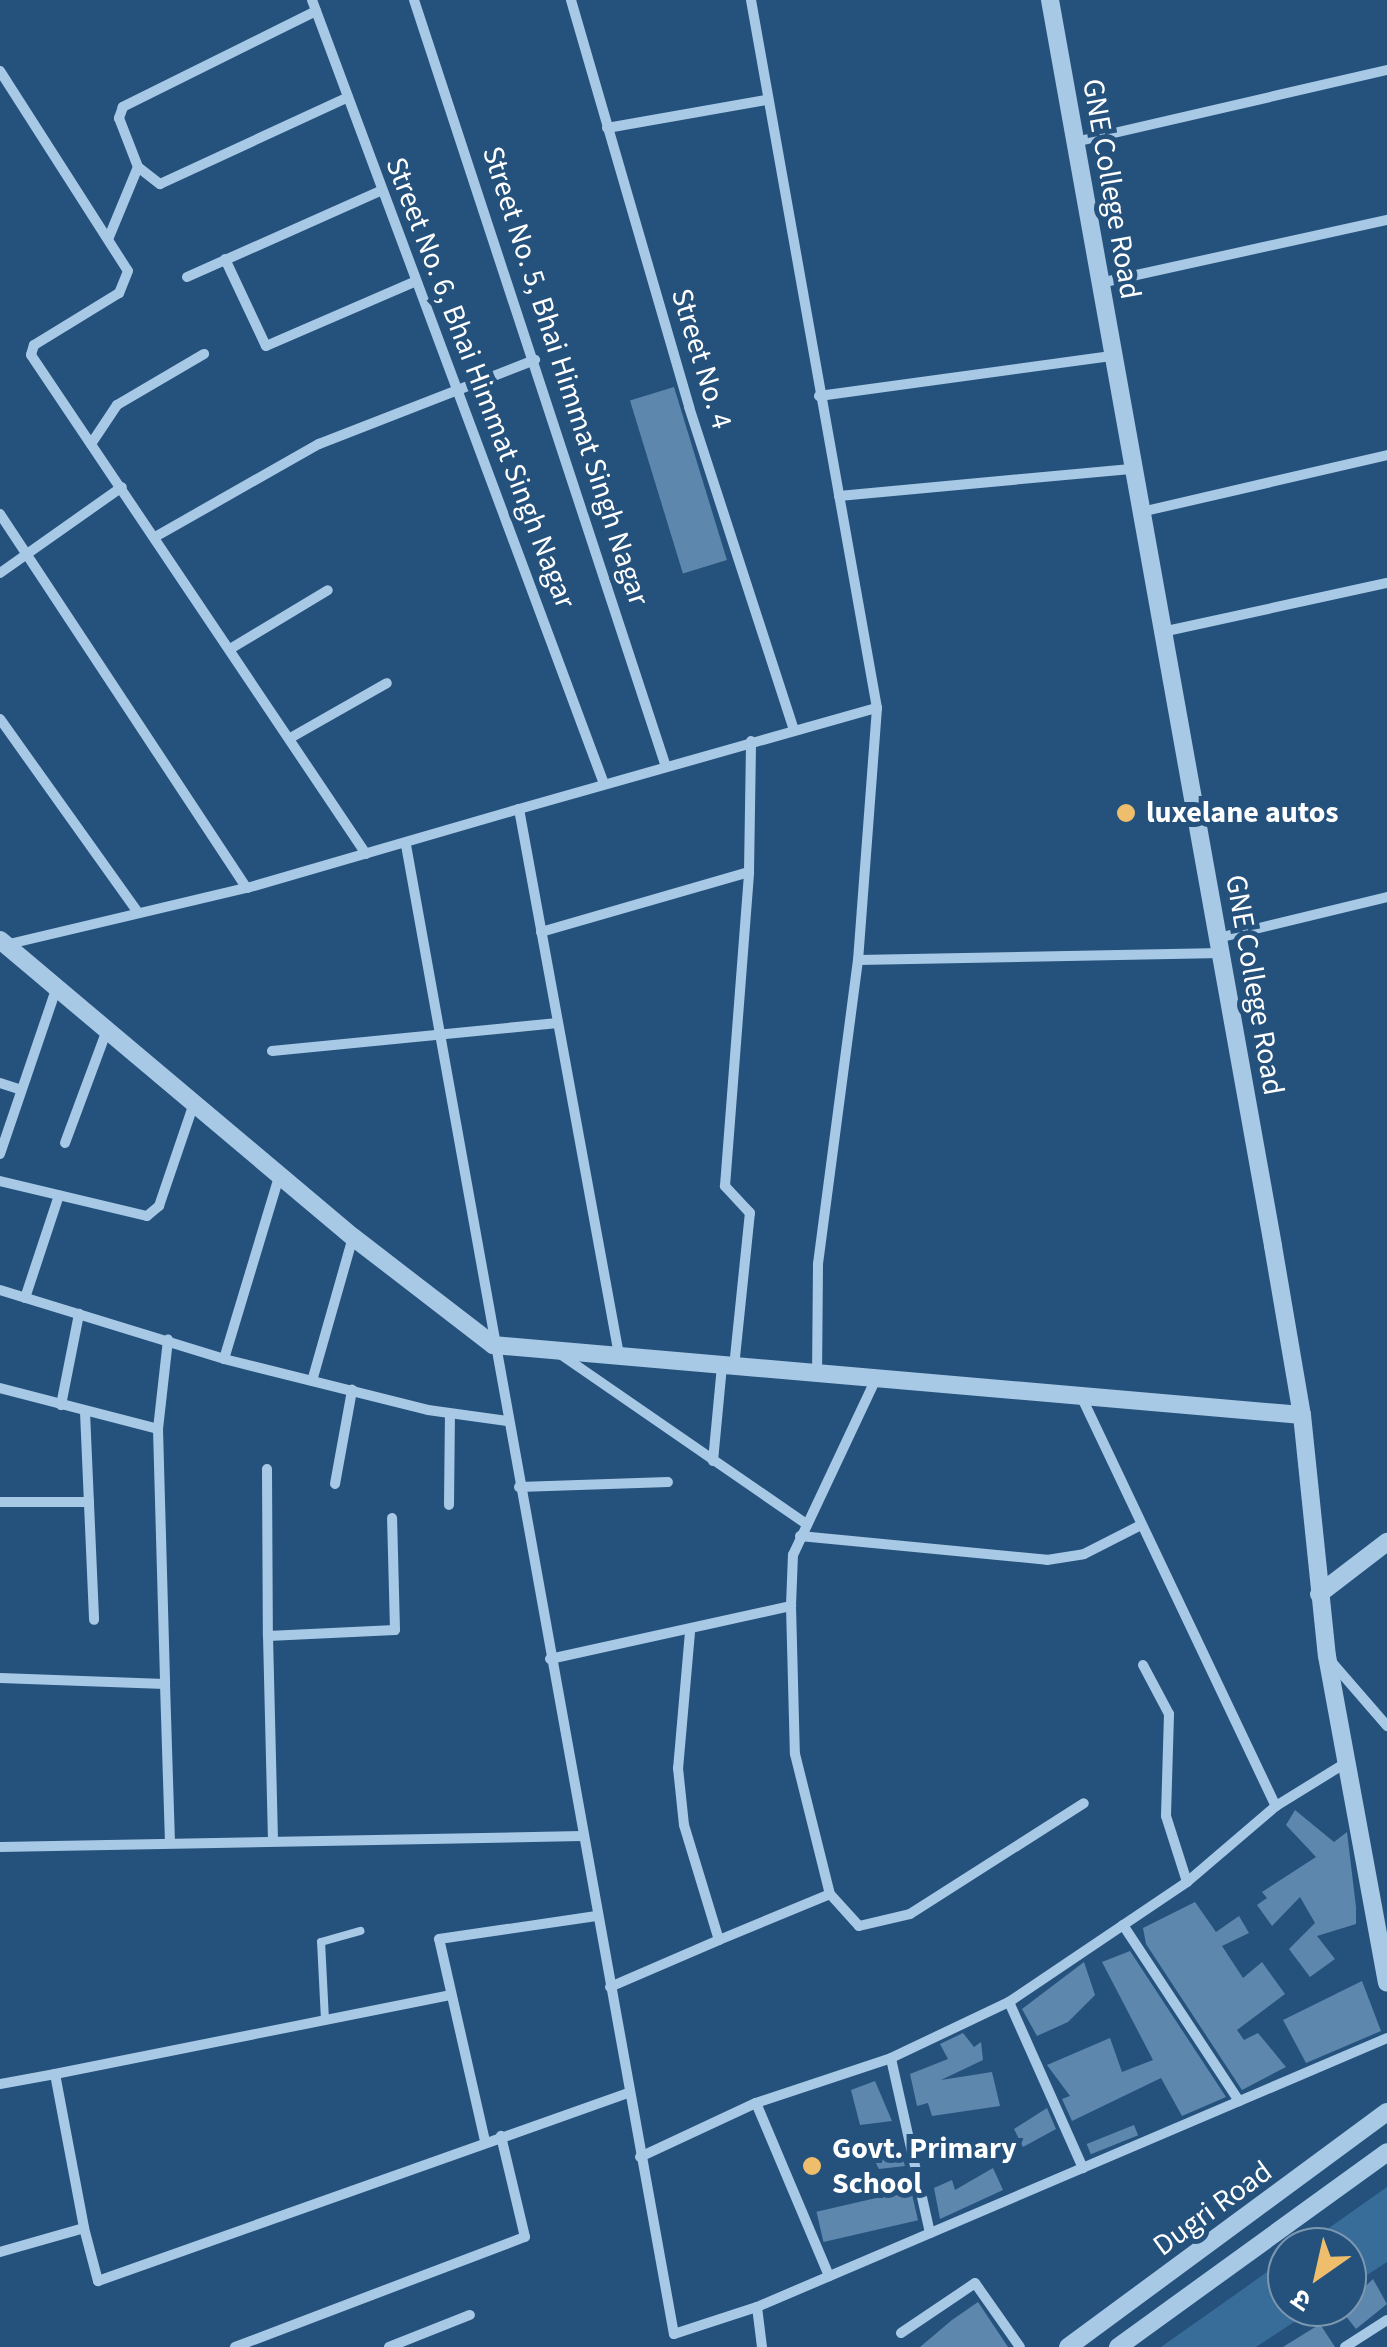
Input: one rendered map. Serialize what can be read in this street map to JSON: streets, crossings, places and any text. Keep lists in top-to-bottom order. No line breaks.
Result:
{"streets":{"street":["GNE College Road","Street No. 4","Street No. 5, Bhai Himmat Singh Nagar","Street No. 6, Bhai Himmat Singh Nagar","Dugri Road"]},"places":["luxelane autos","Govt. Primary School"],"north":"bottom left"}
